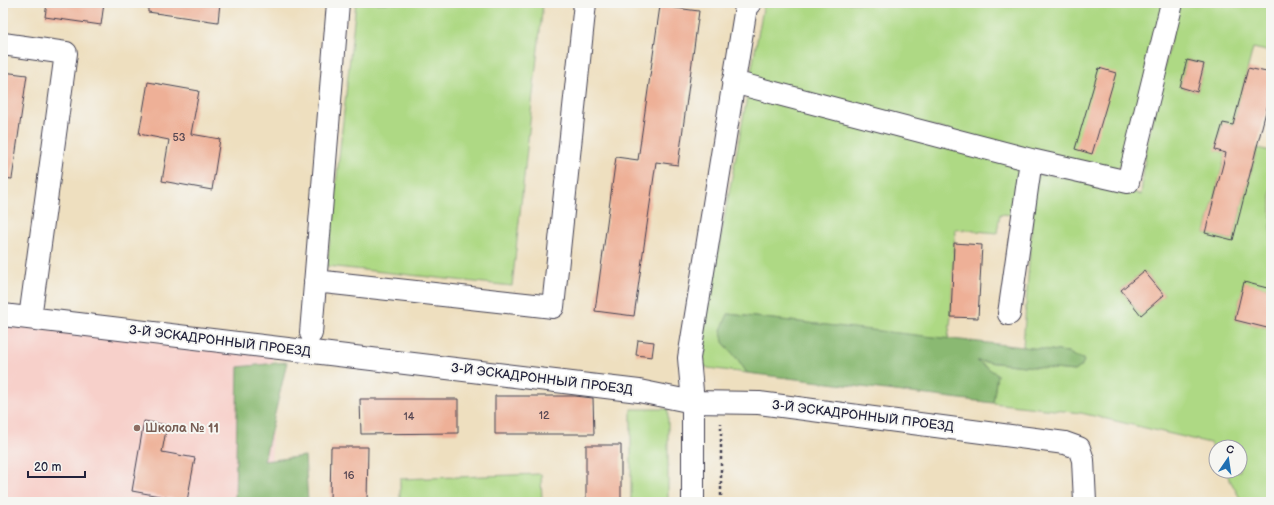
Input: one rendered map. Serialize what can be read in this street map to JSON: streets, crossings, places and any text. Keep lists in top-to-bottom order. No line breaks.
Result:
{"streets":{"street":["3-Й ЭСКАДРОННЫЙ ПРОЕЗД"]},"places":["Школа № 11"],"house_numbers":["53","12","14","16"],"scale_bar":"20 m","north":"top"}
